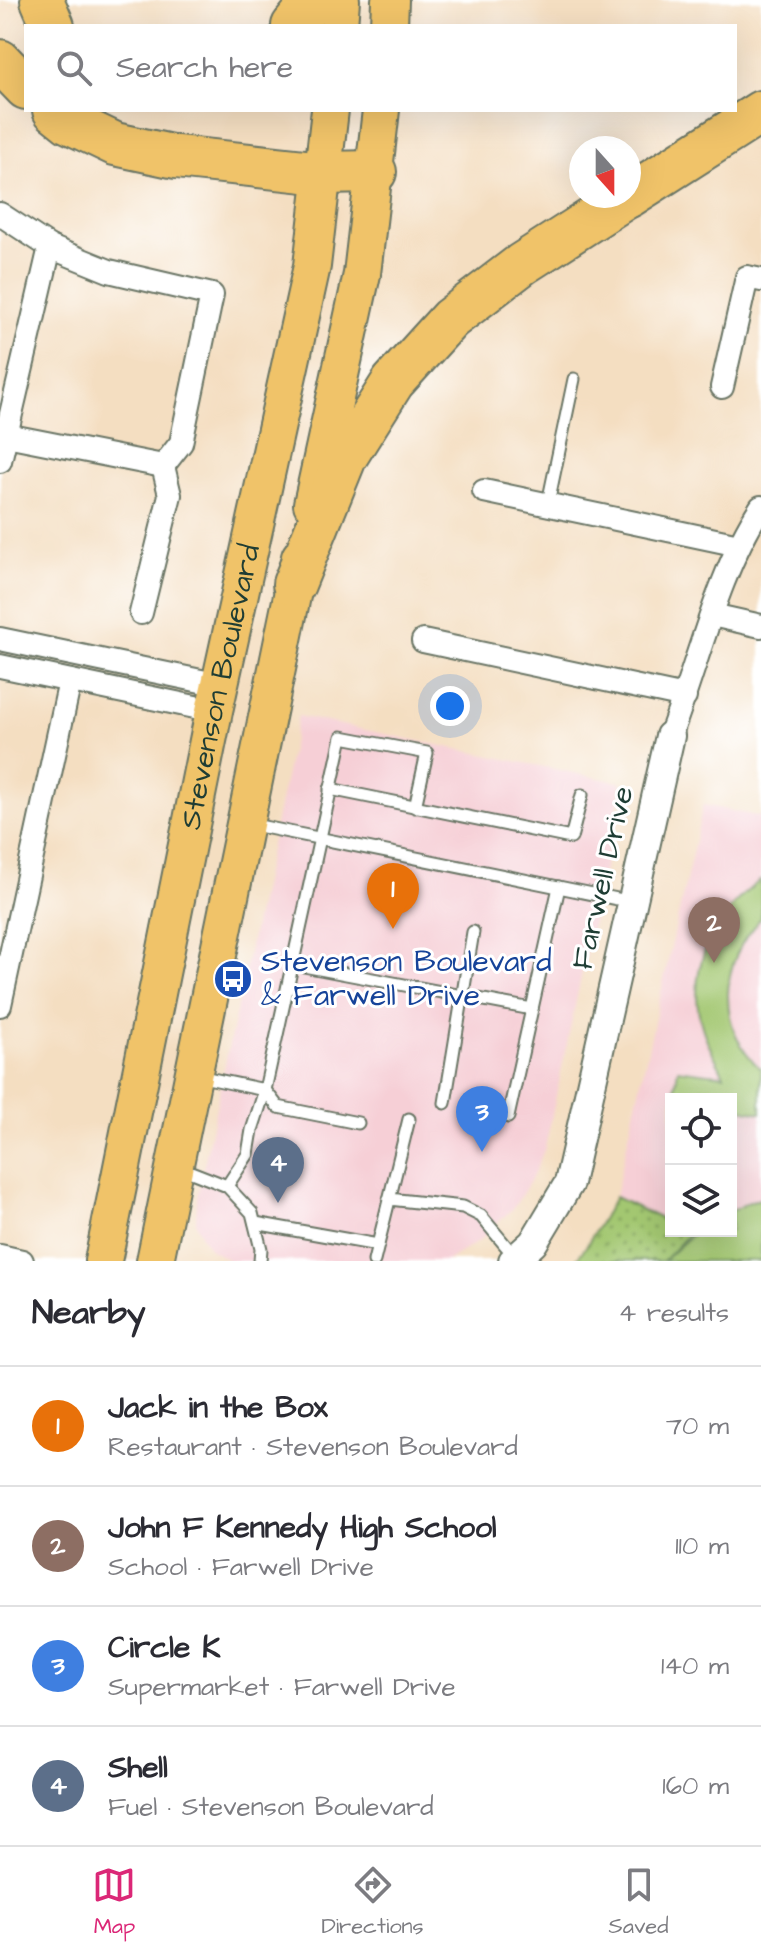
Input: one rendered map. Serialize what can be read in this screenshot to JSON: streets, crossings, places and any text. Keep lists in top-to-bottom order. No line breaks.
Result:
{"streets":{"main road":["Stevenson Boulevard"],"street":["Farwell Drive"]},"places":{"bus stop":["Stevenson Boulevard & Farwell Drive"]},"north":"bottom","page":{"search":"Search here","pins":["1","2","3","4"],"heading":["Nearby","4 results"],"list":[{"mark":"1","name":"Jack in the Box","note":"Restaurant · Stevenson Boulevard","value":"70 m"},{"mark":"2","name":"John F Kennedy High School","note":"School · Farwell Drive","value":"110 m"},{"mark":"3","name":"Circle K","note":"Supermarket · Farwell Drive","value":"140 m"},{"mark":"4","name":"Shell","note":"Fuel · Stevenson Boulevard","value":"160 m"}],"nav":["Map","Directions","Saved"]}}
